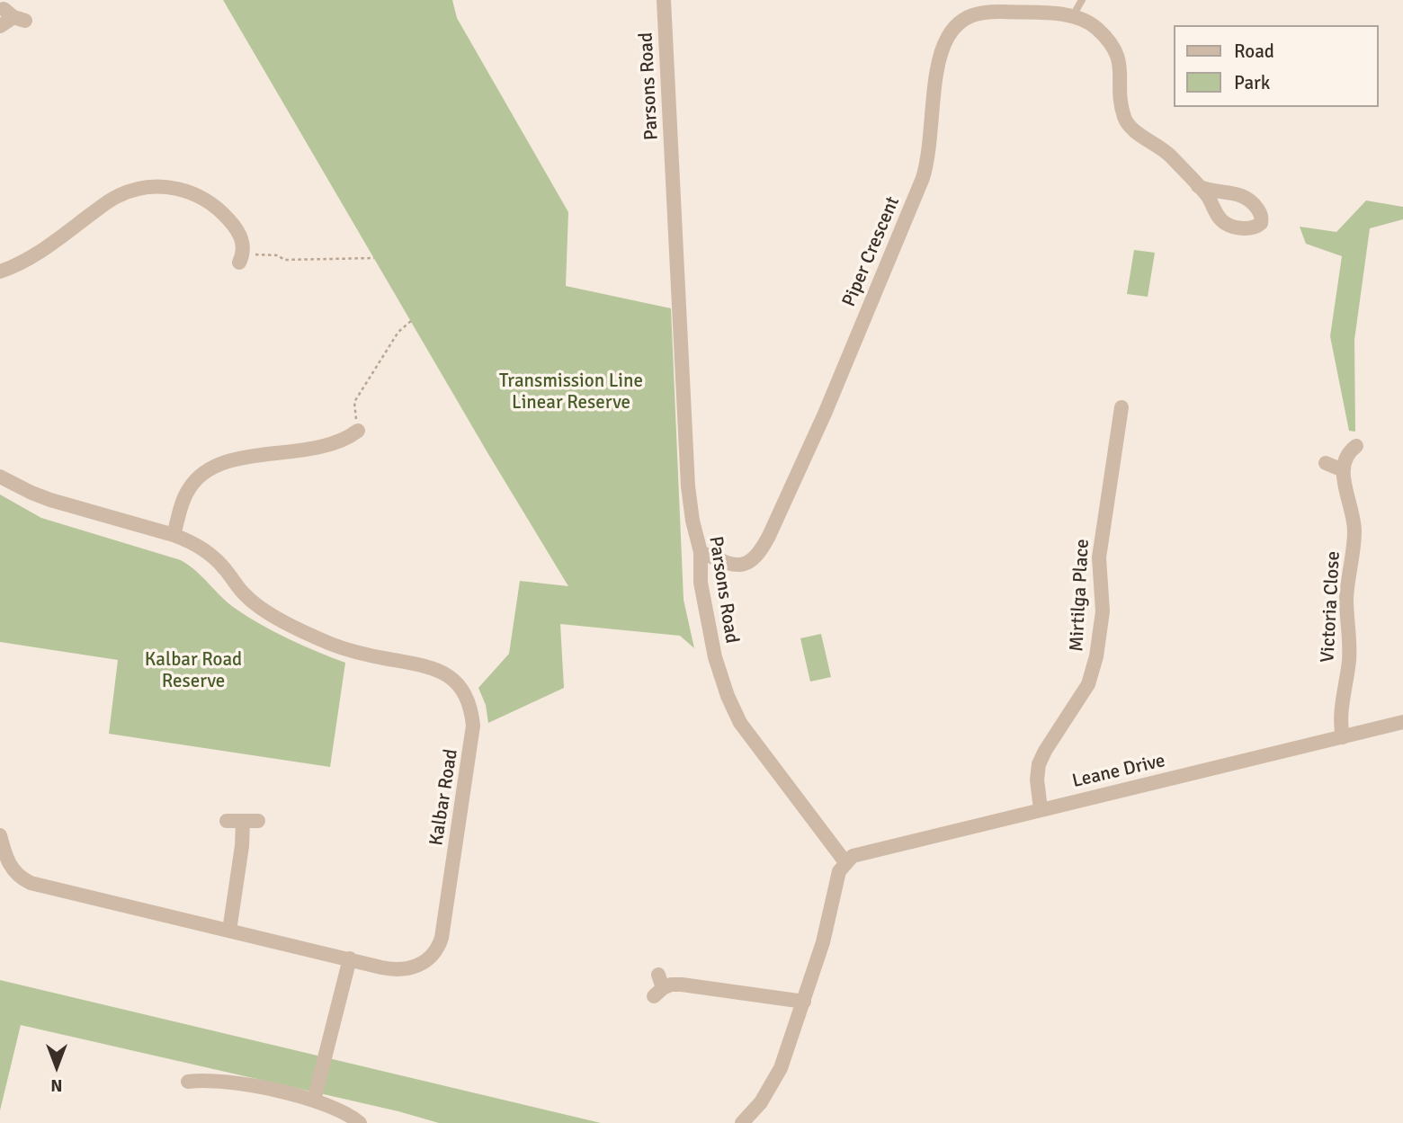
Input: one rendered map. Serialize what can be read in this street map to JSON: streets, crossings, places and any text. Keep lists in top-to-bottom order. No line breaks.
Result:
{"streets":{"street":["Parsons Road","Piper Crescent","Mirtilga Place","Victoria Close","Leane Drive","Kalbar Road"]},"crossings":[["Parsons Road","Piper Crescent"],["Parsons Road","Leane Drive"],["Mirtilga Place","Leane Drive"],["Victoria Close","Leane Drive"]],"parks":["Transmission Line Linear Reserve","Kalbar Road Reserve"],"legend":["Road","Park"],"north":"bottom"}
